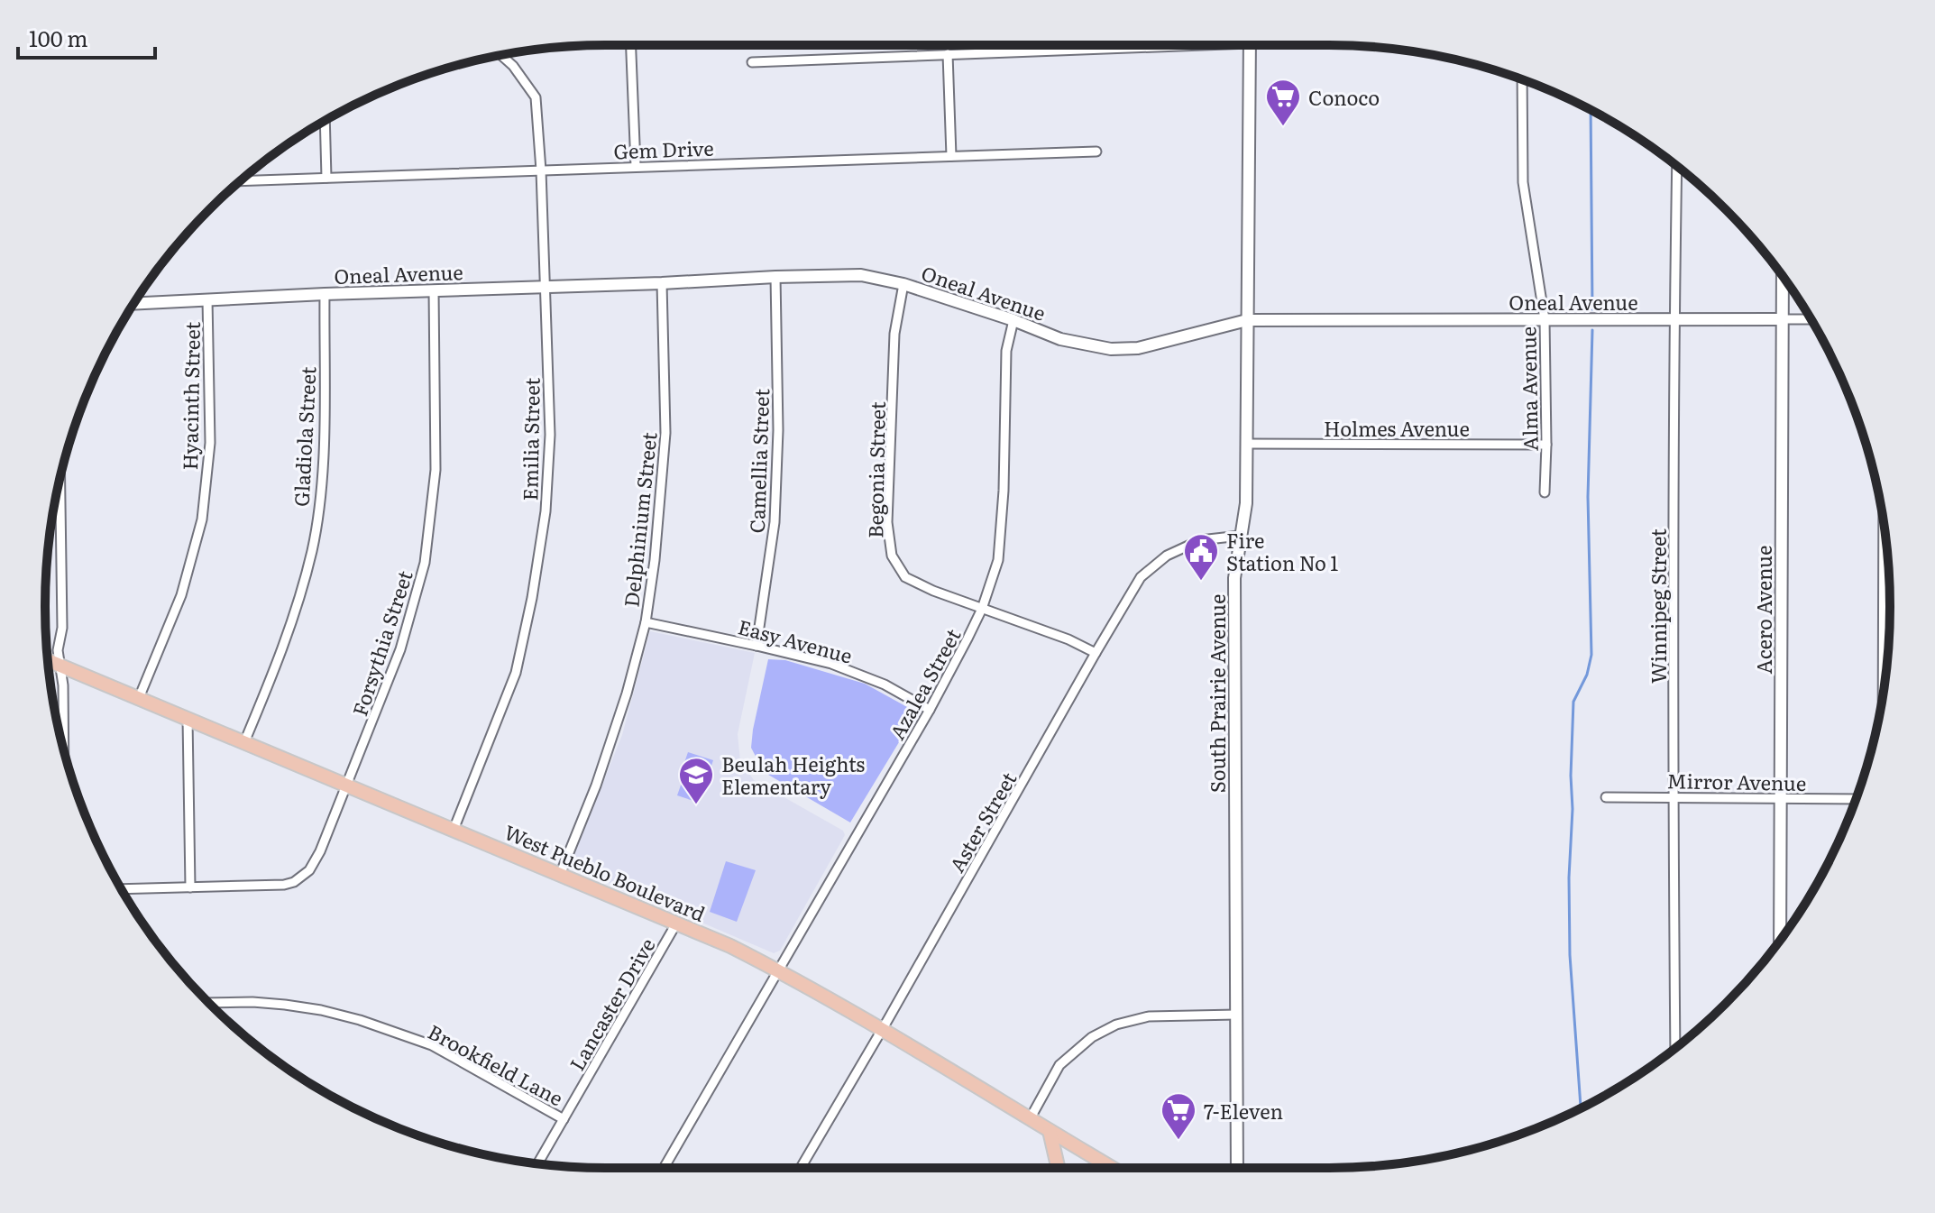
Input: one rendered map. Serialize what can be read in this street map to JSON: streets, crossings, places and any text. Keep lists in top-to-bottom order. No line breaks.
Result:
{"streets":{"main road":["West Pueblo Boulevard"],"street":["Gem Drive","Oneal Avenue","Alma Avenue","Hyacinth Street","Holmes Avenue","Gladiola Street","Emilia Street","Camellia Street","Begonia Street","Delphinium Street","Winnipeg Street","Acero Avenue","Easy Avenue","Forsythia Street","Azalea Street","South Prairie Avenue","Mirror Avenue","Aster Street","Lancaster Drive","Brookfield Lane"]},"crossings":[["Gem Drive","Emilia Street"],["Oneal Avenue","Alma Avenue"],["Oneal Avenue","Hyacinth Street"],["Oneal Avenue","Gladiola Street"],["Oneal Avenue","Emilia Street"],["Oneal Avenue","Camellia Street"],["Oneal Avenue","Begonia Street"],["Oneal Avenue","Delphinium Street"],["Oneal Avenue","Winnipeg Street"],["Oneal Avenue","Acero Avenue"],["Oneal Avenue","Forsythia Street"],["Oneal Avenue","Azalea Street"],["Oneal Avenue","South Prairie Avenue"],["Alma Avenue","Holmes Avenue"],["Hyacinth Street","West Pueblo Boulevard"],["Holmes Avenue","South Prairie Avenue"],["Gladiola Street","West Pueblo Boulevard"],["Emilia Street","West Pueblo Boulevard"],["Camellia Street","Easy Avenue"],["Begonia Street","Azalea Street"],["Begonia Street","Aster Street"],["Delphinium Street","Easy Avenue"],["Delphinium Street","West Pueblo Boulevard"],["Winnipeg Street","Mirror Avenue"],["Acero Avenue","Mirror Avenue"],["Easy Avenue","Azalea Street"],["Forsythia Street","West Pueblo Boulevard"],["Azalea Street","West Pueblo Boulevard"],["South Prairie Avenue","Aster Street"],["Aster Street","West Pueblo Boulevard"],["West Pueblo Boulevard","Lancaster Drive"],["Lancaster Drive","Brookfield Lane"]],"places":{"supermarket":["Conoco","7-Eleven"],"public building":["Fire Station No 1"],"school or university":["Beulah Heights Elementary"]},"scale_bar":"100 m"}
